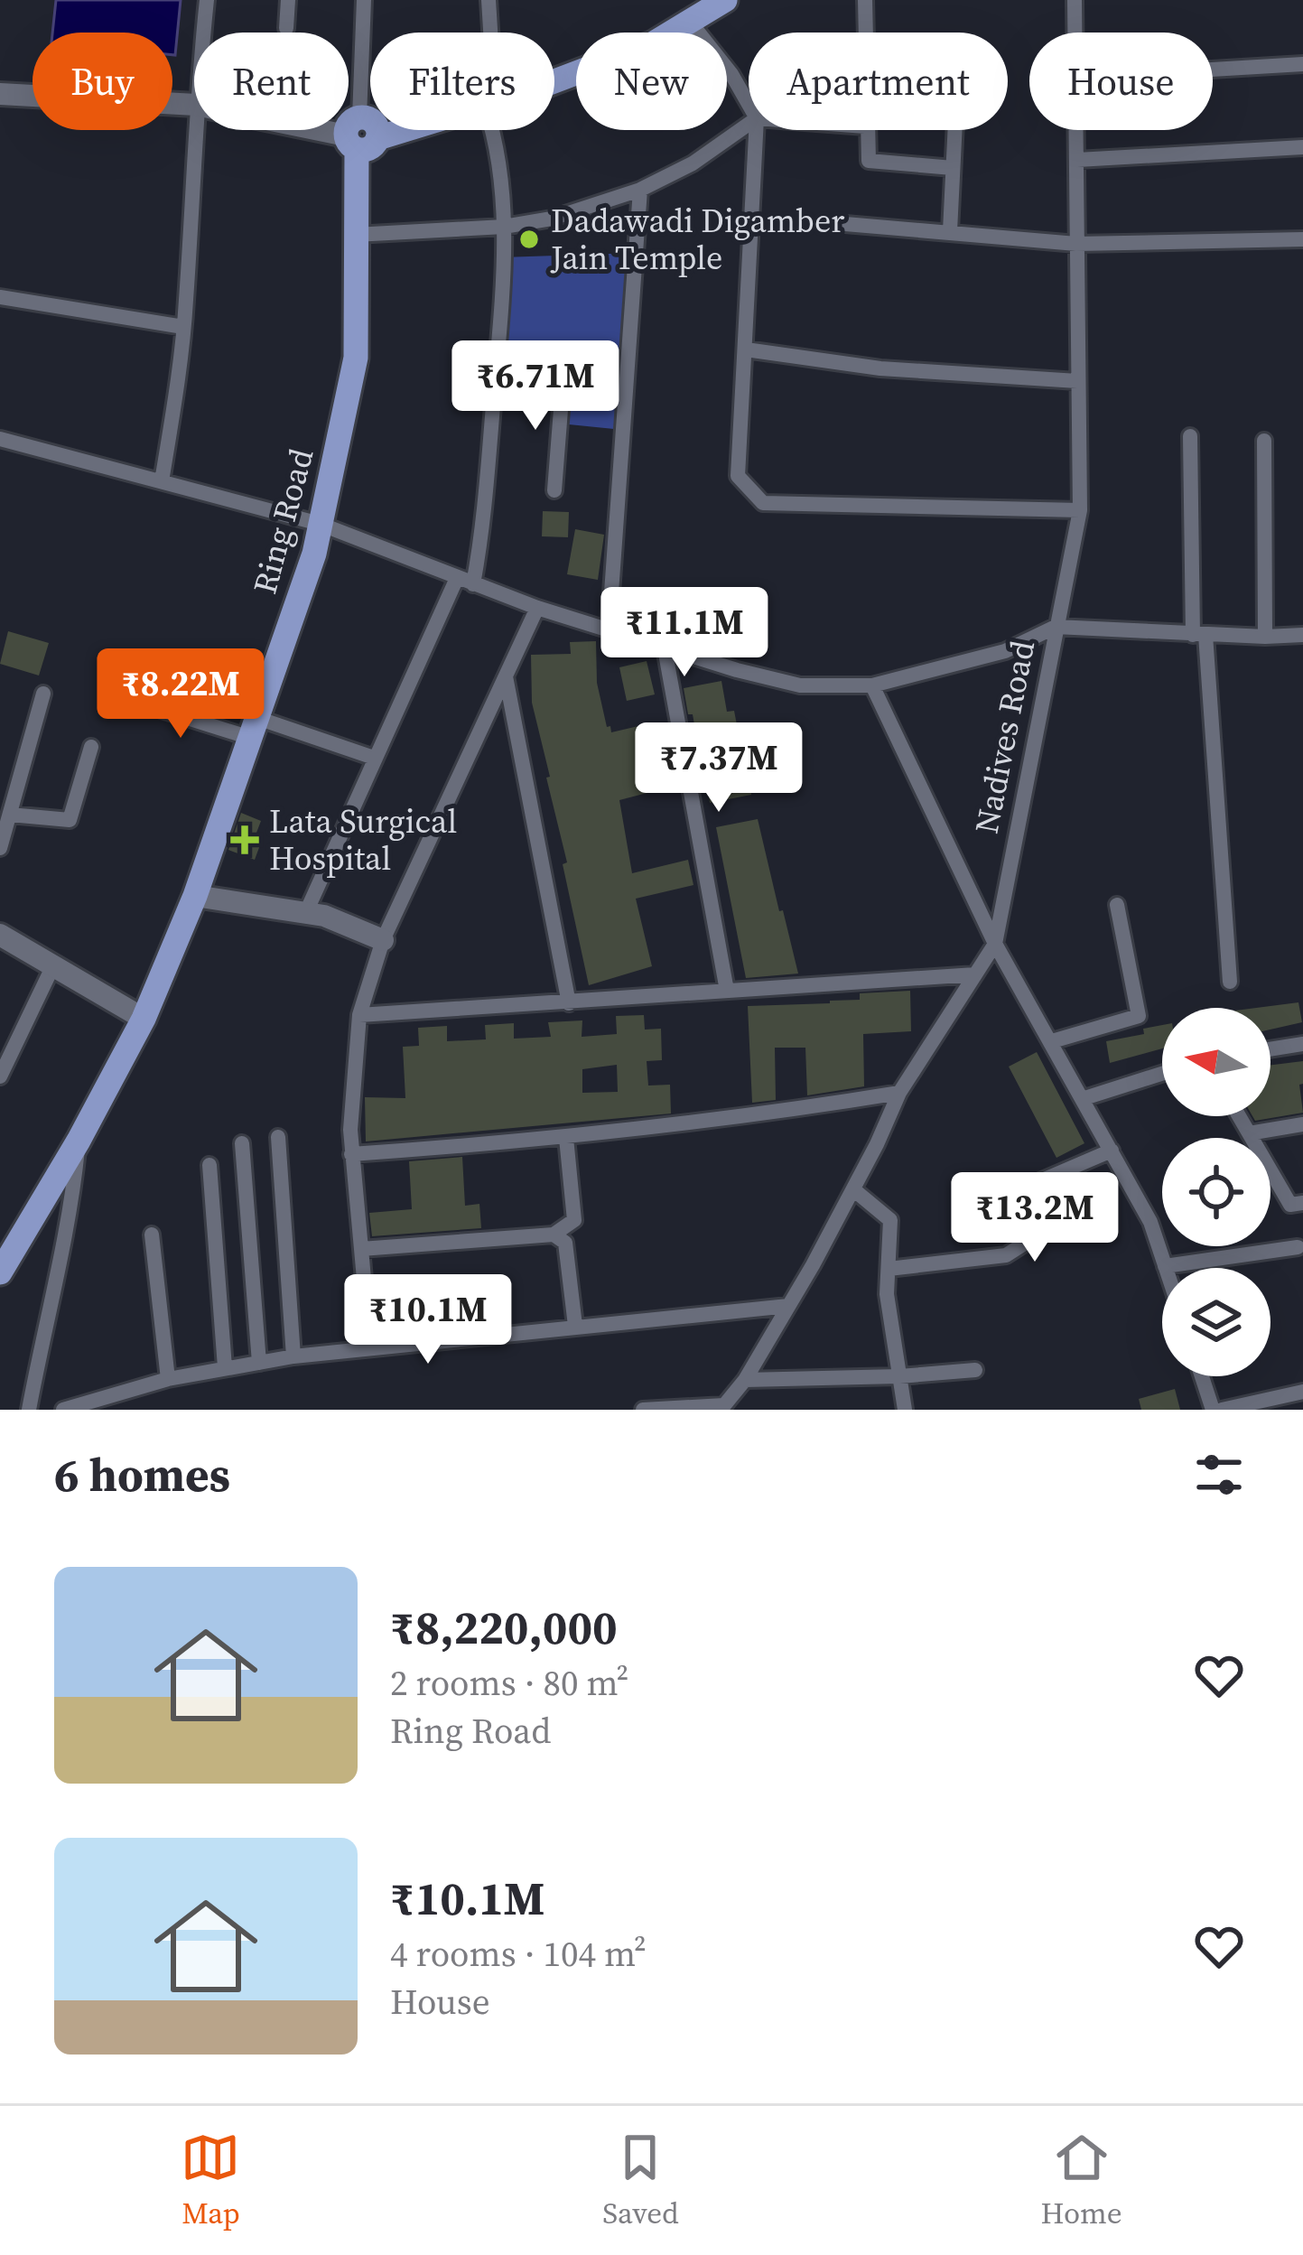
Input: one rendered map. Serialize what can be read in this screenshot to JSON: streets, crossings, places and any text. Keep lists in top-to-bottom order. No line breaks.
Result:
{"streets":{"main road":["Ring Road"],"street":["Nadives Road"]},"places":{"other":["Dadawadi Digamber Jain Temple"],"health":["Lata Surgical Hospital"]},"north":"left","page":{"chip":["Buy","Rent","Filters","New","Apartment","House"],"price":["₹6.71M","₹11.1M","₹8.22M","₹7.37M","₹13.2M","₹10.1M"],"heading":"6 homes","list":[{"name":"₹8,220,000","note":"2 rooms · 80 m² · Ring Road"},{"name":"₹10.1M","note":"4 rooms · 104 m² · House"}],"tabs":["Map","Saved","Home"]}}
